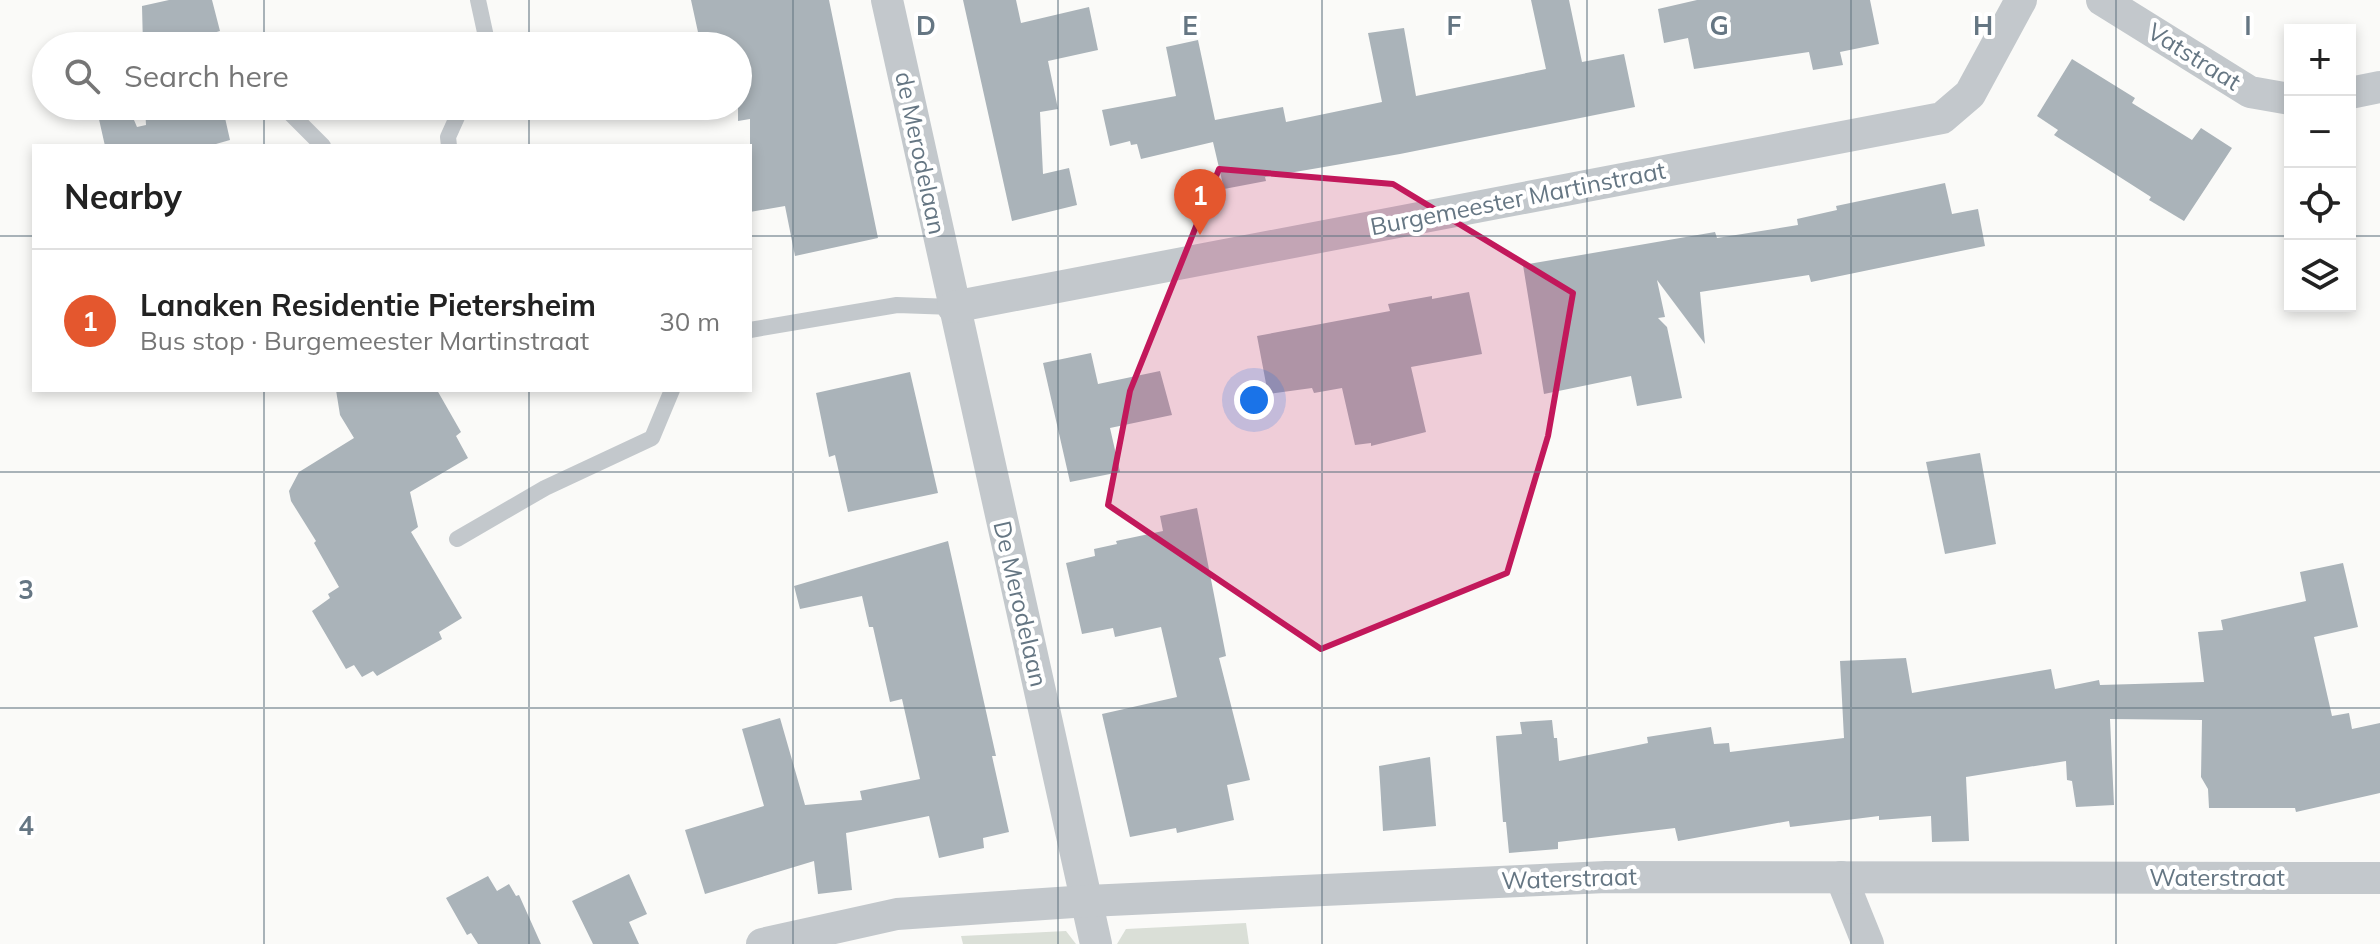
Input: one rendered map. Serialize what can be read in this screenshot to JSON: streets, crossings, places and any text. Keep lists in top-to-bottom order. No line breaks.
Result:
{"streets":{"street":["Vatstraat","de Merodelaan","Burgemeester Martinstraat","De Merodelaan","Waterstraat"]},"crossings":[["de Merodelaan","Burgemeester Martinstraat"],["de Merodelaan","De Merodelaan"],["Burgemeester Martinstraat","De Merodelaan"],["De Merodelaan","Waterstraat"]],"page":{"map_buttons":["+","−"],"search":"Search here","heading":"Nearby","pins":"1","list":[{"mark":"1","name":"Lanaken Residentie Pietersheim","note":"Bus stop · Burgemeester Martinstraat","value":"30 m"}]},"grid":{"columns":["D","E","F","G","H","I"],"rows":["3","4"]}}
